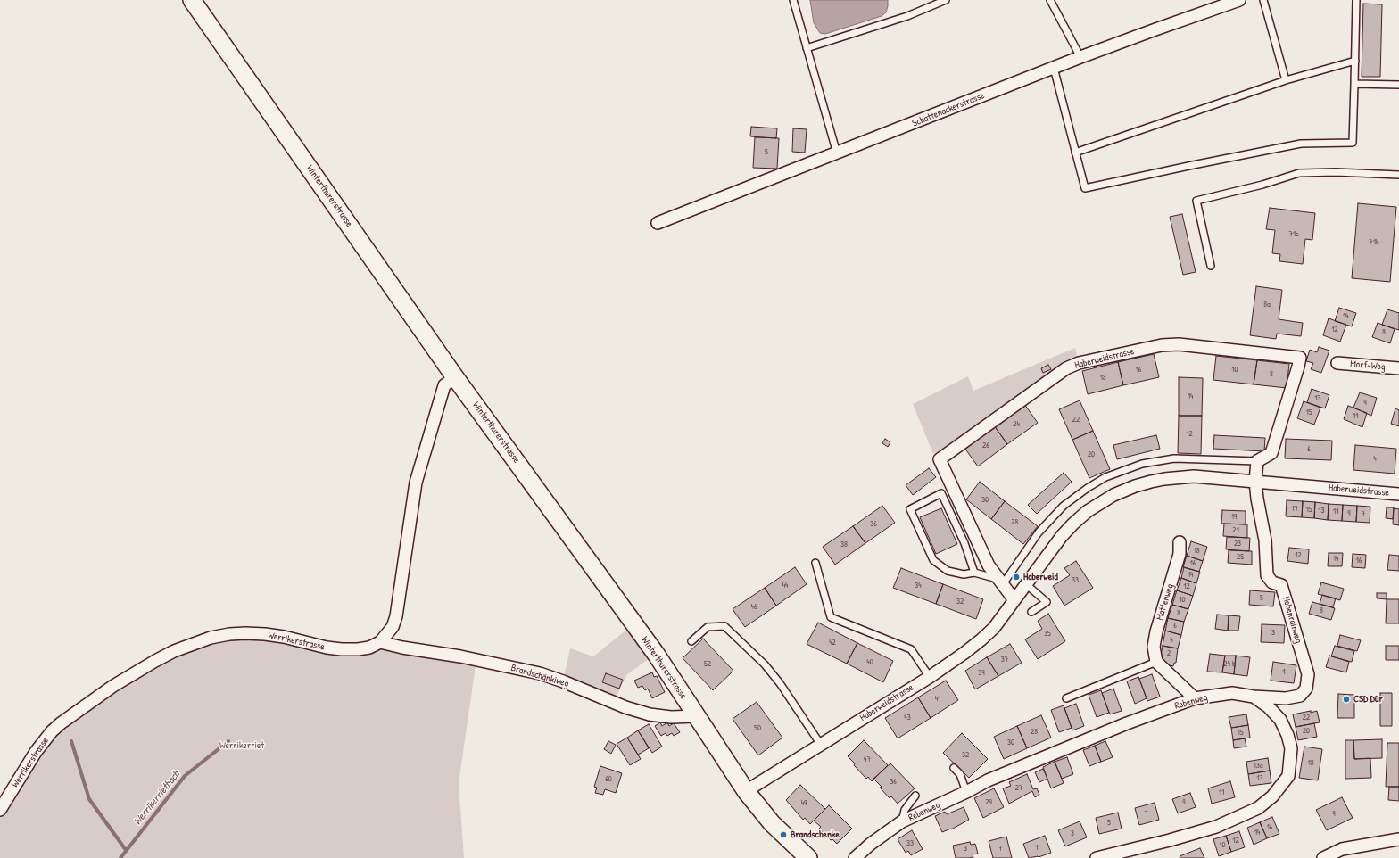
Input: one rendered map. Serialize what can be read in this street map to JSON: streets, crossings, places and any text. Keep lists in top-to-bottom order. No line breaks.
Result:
{"streets":{"main road":["Winterthurerstrasse"],"street":["Schattenackerstrasse","Haberweidstrasse","Morf-Weg","Mattenweg","Hohenrainweg","Werrikerstrasse","Brandschänkiweg","Rebenweg"]},"crossings":[["Winterthurerstrasse","Haberweidstrasse"],["Winterthurerstrasse","Werrikerstrasse"],["Winterthurerstrasse","Brandschänkiweg"],["Haberweidstrasse","Hohenrainweg"],["Hohenrainweg","Rebenweg"],["Werrikerstrasse","Brandschänkiweg"]],"water":["Werrikerrietbach"],"parks":["Werrikerriet"],"places":["Haberweid","CSD Dür","Brandschenke"],"house_numbers":["5","71c","71b","8a","14","12","8","16","10","8","18","14","13","9","15","11","22","24","12","26","6","20","4","30","17","15","13","11","9","7","19","28","36","21","23","38","18","12","25","14","16","16","14","33","44","34","12","5","10","32","46","8","8","6","3","35","4","42","2","37","40","52","24 b","1","39","41","43","22","50","20","28","15","30","32","47","18","13a","13","60","36","27","11","29","9","49","7","9","5","16","14","3","12","33","10","1","3","7"]}
